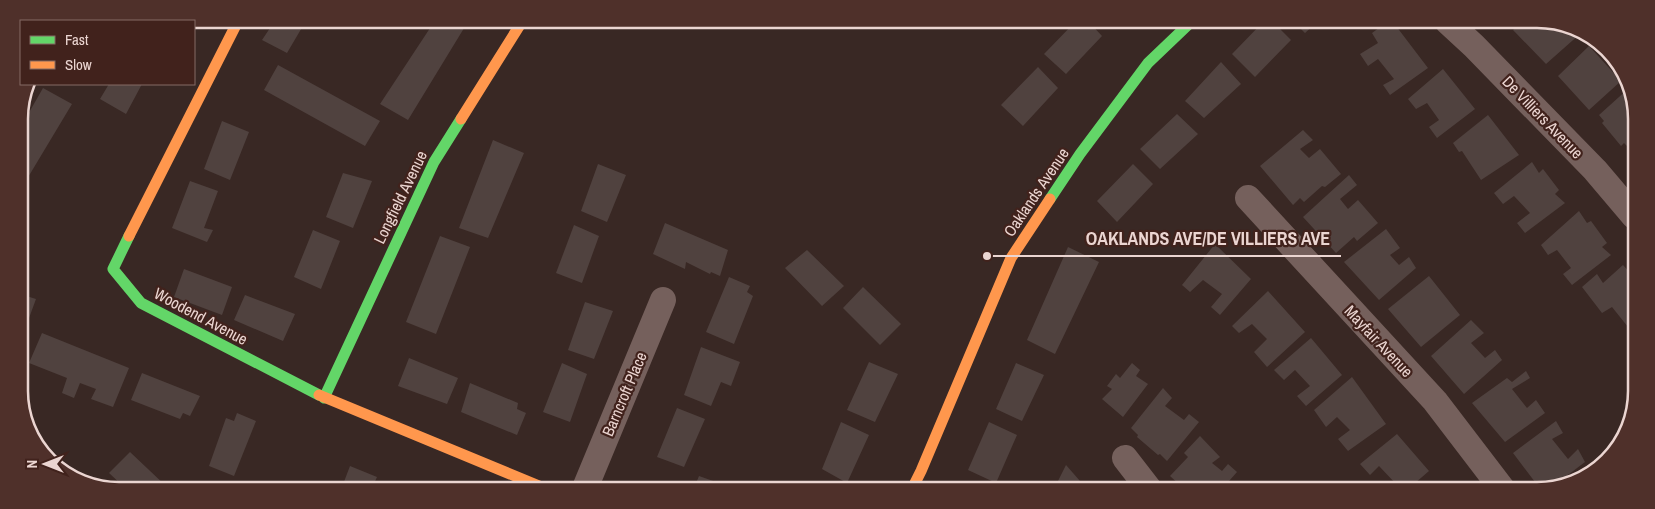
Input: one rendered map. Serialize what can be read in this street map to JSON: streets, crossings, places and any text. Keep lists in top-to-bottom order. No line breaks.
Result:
{"streets":{"street":["De Villiers Avenue","Oaklands Avenue","Longfield Avenue","Woodend Avenue","Mayfair Avenue","Barncroft Place"]},"crossings":[["Longfield Avenue","Woodend Avenue"]],"places":["OAKLANDS AVE/DE VILLIERS AVE"],"legend":["Fast","Slow"],"north":"left"}
